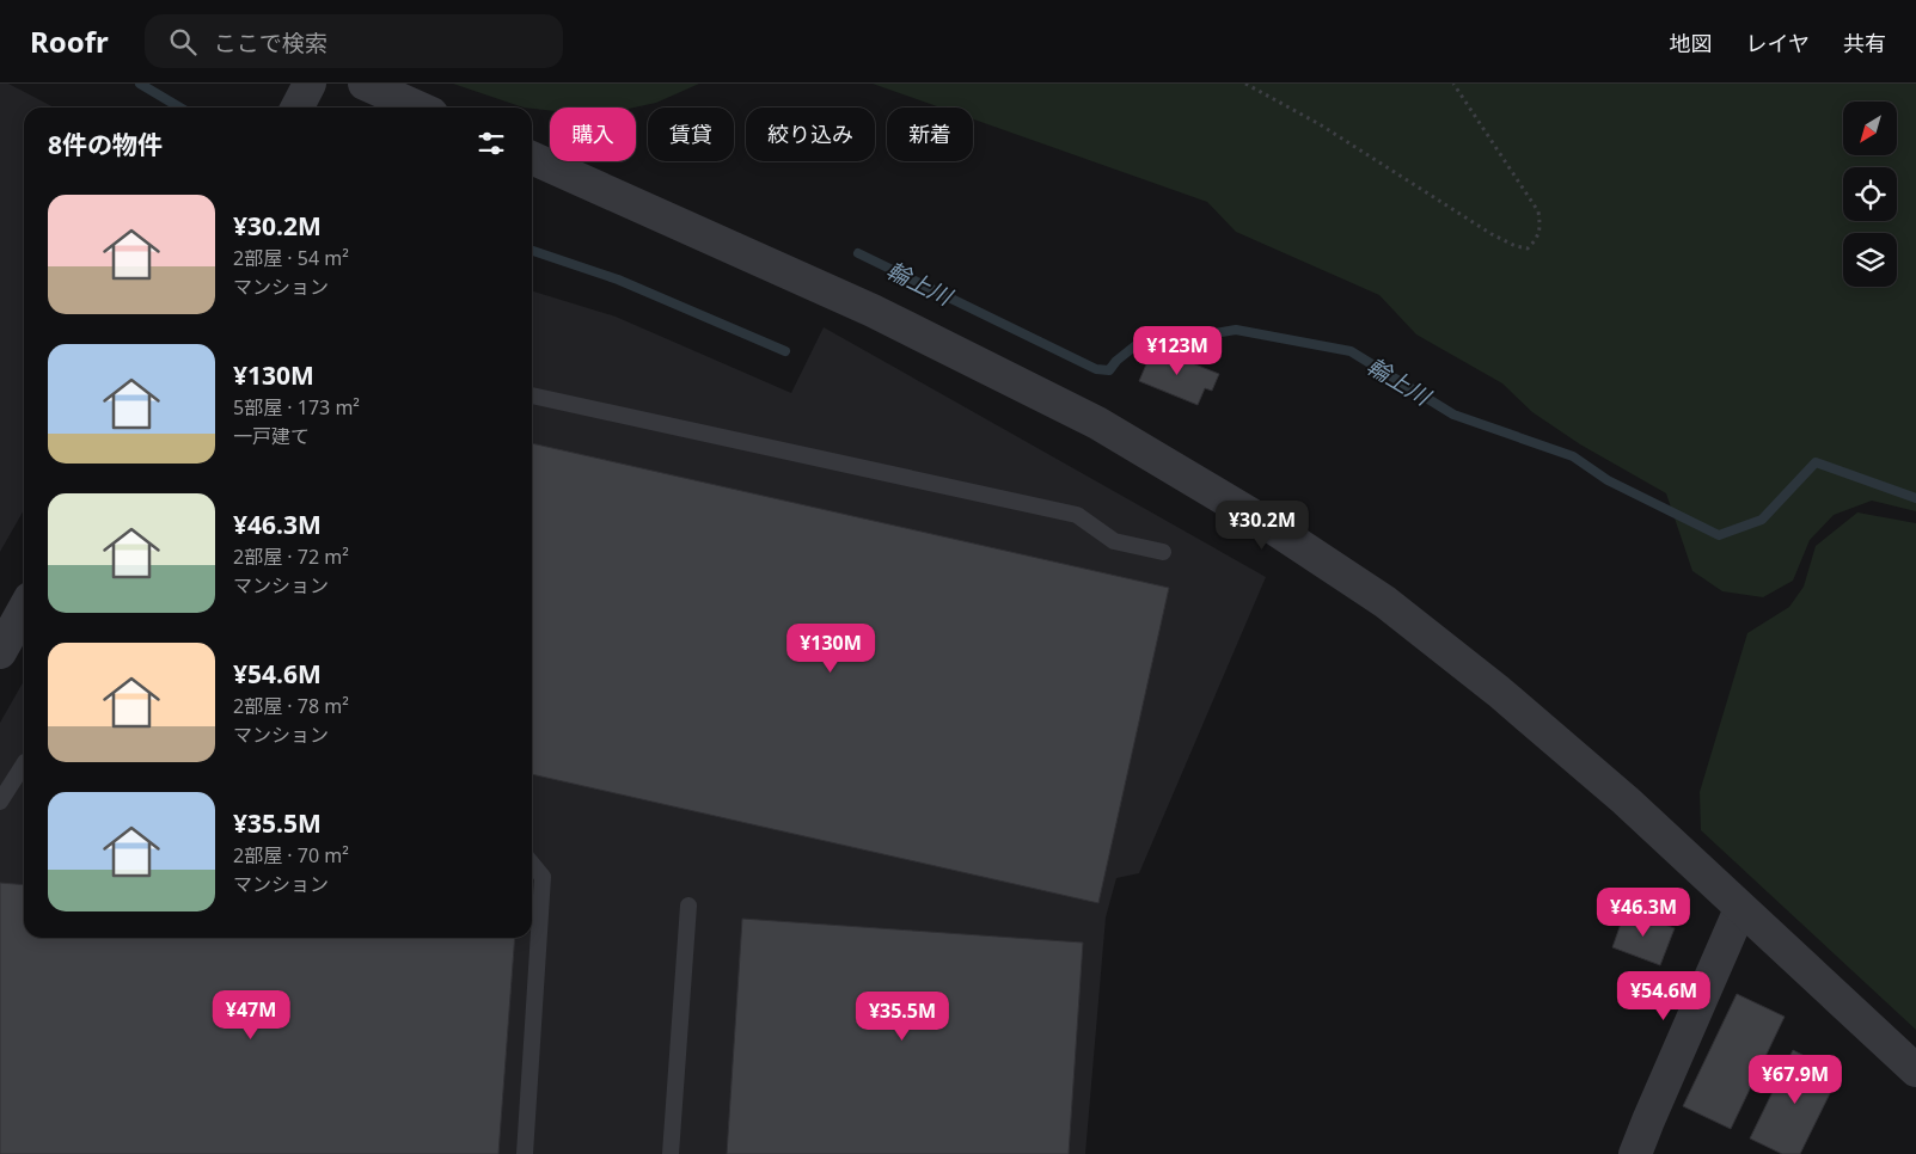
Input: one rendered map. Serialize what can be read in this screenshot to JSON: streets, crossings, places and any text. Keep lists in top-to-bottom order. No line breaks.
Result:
{"water":["輪上川"],"north":"bottom left","page":{"header":"Roofr","search":"ここで検索","nav":["地図","レイヤ","共有"],"chip":["購入","賃貸","絞り込み","新着"],"heading":"8件の物件","list":[{"name":"¥30.2M","note":"2部屋 · 54 m² · マンション"},{"name":"¥130M","note":"5部屋 · 173 m² · 一戸建て"},{"name":"¥46.3M","note":"2部屋 · 72 m² · マンション"},{"name":"¥54.6M","note":"2部屋 · 78 m² · マンション"},{"name":"¥35.5M","note":"2部屋 · 70 m² · マンション"}],"price":["¥123M","¥30.2M","¥130M","¥46.3M","¥54.6M","¥47M","¥35.5M","¥67.9M"]}}
